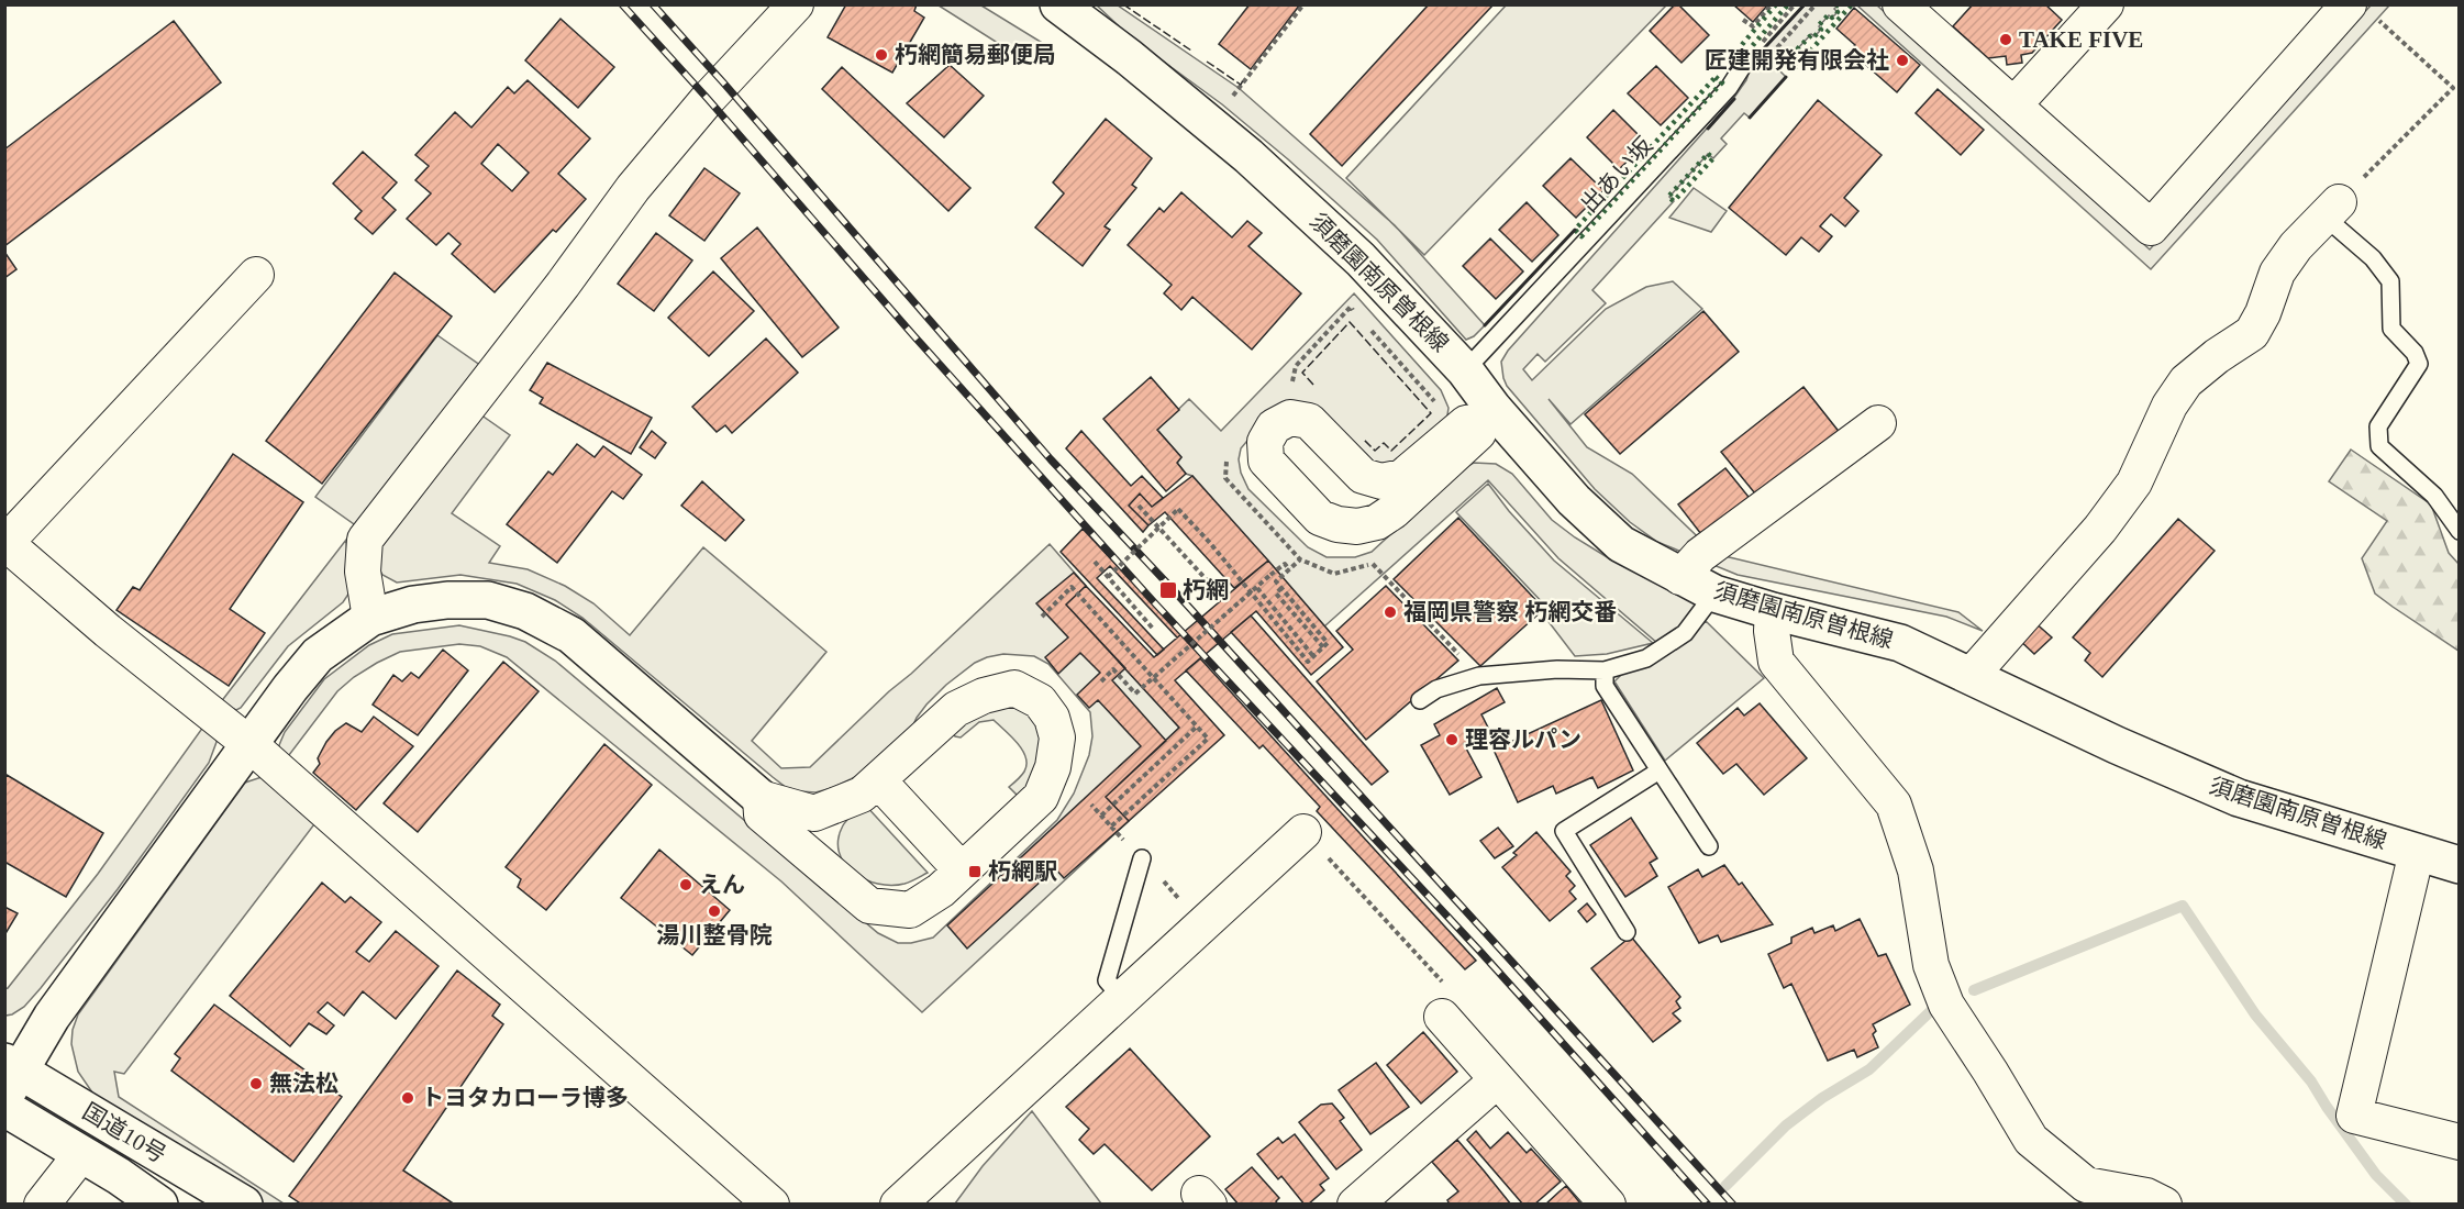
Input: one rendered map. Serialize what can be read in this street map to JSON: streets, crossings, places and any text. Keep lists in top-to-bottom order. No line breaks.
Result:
{"streets":{"main road":["須磨園南原曽根線","国道10号"],"lane":["出あい坂"]},"crossings":[["出あい坂","須磨園南原曽根線"]],"places":{"other":["TAKE FIVE","朽網簡易郵便局","匠建開発有限会社","福岡県警察 朽網交番","理容ルパン","えん","湯川整骨院","無法松","トヨタカローラ博多"],"transit":["朽網","朽網駅"]}}
